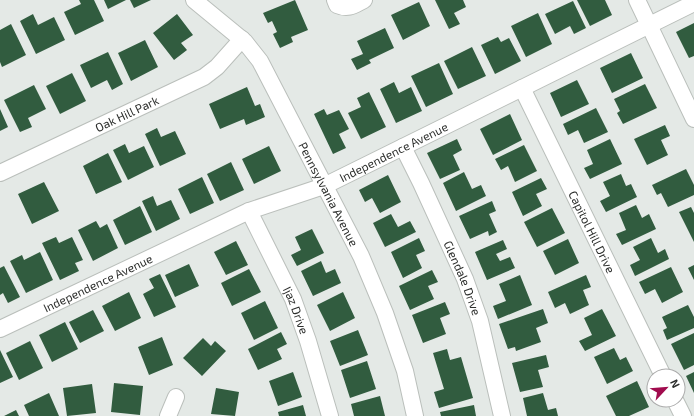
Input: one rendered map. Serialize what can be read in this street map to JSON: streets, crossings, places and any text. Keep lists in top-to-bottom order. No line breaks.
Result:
{"streets":{"street":["Oak Hill Park","Independence Avenue","Pennsylvania Avenue","Capitol Hill Drive","Glendale Drive","Ijaz Drive"]},"crossings":[["Oak Hill Park","Pennsylvania Avenue"],["Independence Avenue","Pennsylvania Avenue"],["Independence Avenue","Capitol Hill Drive"],["Independence Avenue","Glendale Drive"],["Independence Avenue","Ijaz Drive"]],"north":"top right"}
